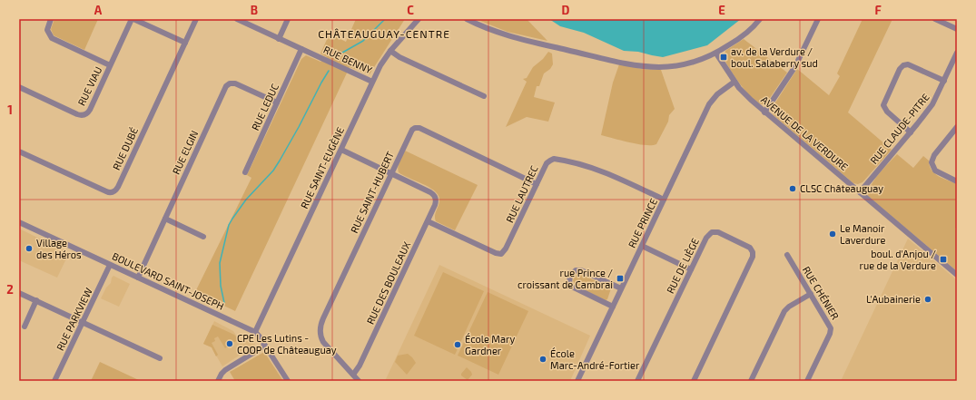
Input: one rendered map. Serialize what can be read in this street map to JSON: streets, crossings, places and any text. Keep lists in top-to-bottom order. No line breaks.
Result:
{"streets":{"street":["RUE BENNY","RUE VIAU","RUE LEDUC","RUE CLAUDE-PITRE","AVENUE DE LA VERDURE","RUE DUBÉ","RUE ELGIN","RUE SAINT-EUGÈNE","RUE SAINT-HUBERT","RUE LAUTREC","RUE PRINCE","RUE DE LIÈGE","BOULEVARD SAINT-JOSEPH","RUE DES BOULEAUX","RUE CHÉNIER","RUE PARKVIEW"]},"crossings":[["RUE BENNY","RUE LEDUC"],["RUE BENNY","RUE SAINT-EUGÈNE"],["RUE LEDUC","RUE ELGIN"],["RUE CLAUDE-PITRE","AVENUE DE LA VERDURE"],["AVENUE DE LA VERDURE","RUE PRINCE"],["RUE ELGIN","BOULEVARD SAINT-JOSEPH"],["RUE SAINT-EUGÈNE","BOULEVARD SAINT-JOSEPH"],["RUE SAINT-HUBERT","RUE LAUTREC"],["RUE SAINT-HUBERT","RUE DES BOULEAUX"],["RUE LAUTREC","RUE PRINCE"],["RUE LAUTREC","RUE DES BOULEAUX"],["BOULEVARD SAINT-JOSEPH","RUE PARKVIEW"]],"districts":["CHÂTEAUGUAY-CENTRE"],"places":{"transit":["av. de la Verdure / boul. Salaberry sud","boul. d'Anjou / rue de la Verdure","rue Prince / croissant de Cambrai"],"other":["CLSC Châteauguay","Le Manoir Laverdure","Village des Héros","L'Aubainerie","CPE Les Lutins - COOP de Châteauguay","École Mary Gardner","École Marc-André-Fortier"]},"grid":{"columns":["A","B","C","D","E","F"],"rows":["1","2"]}}
